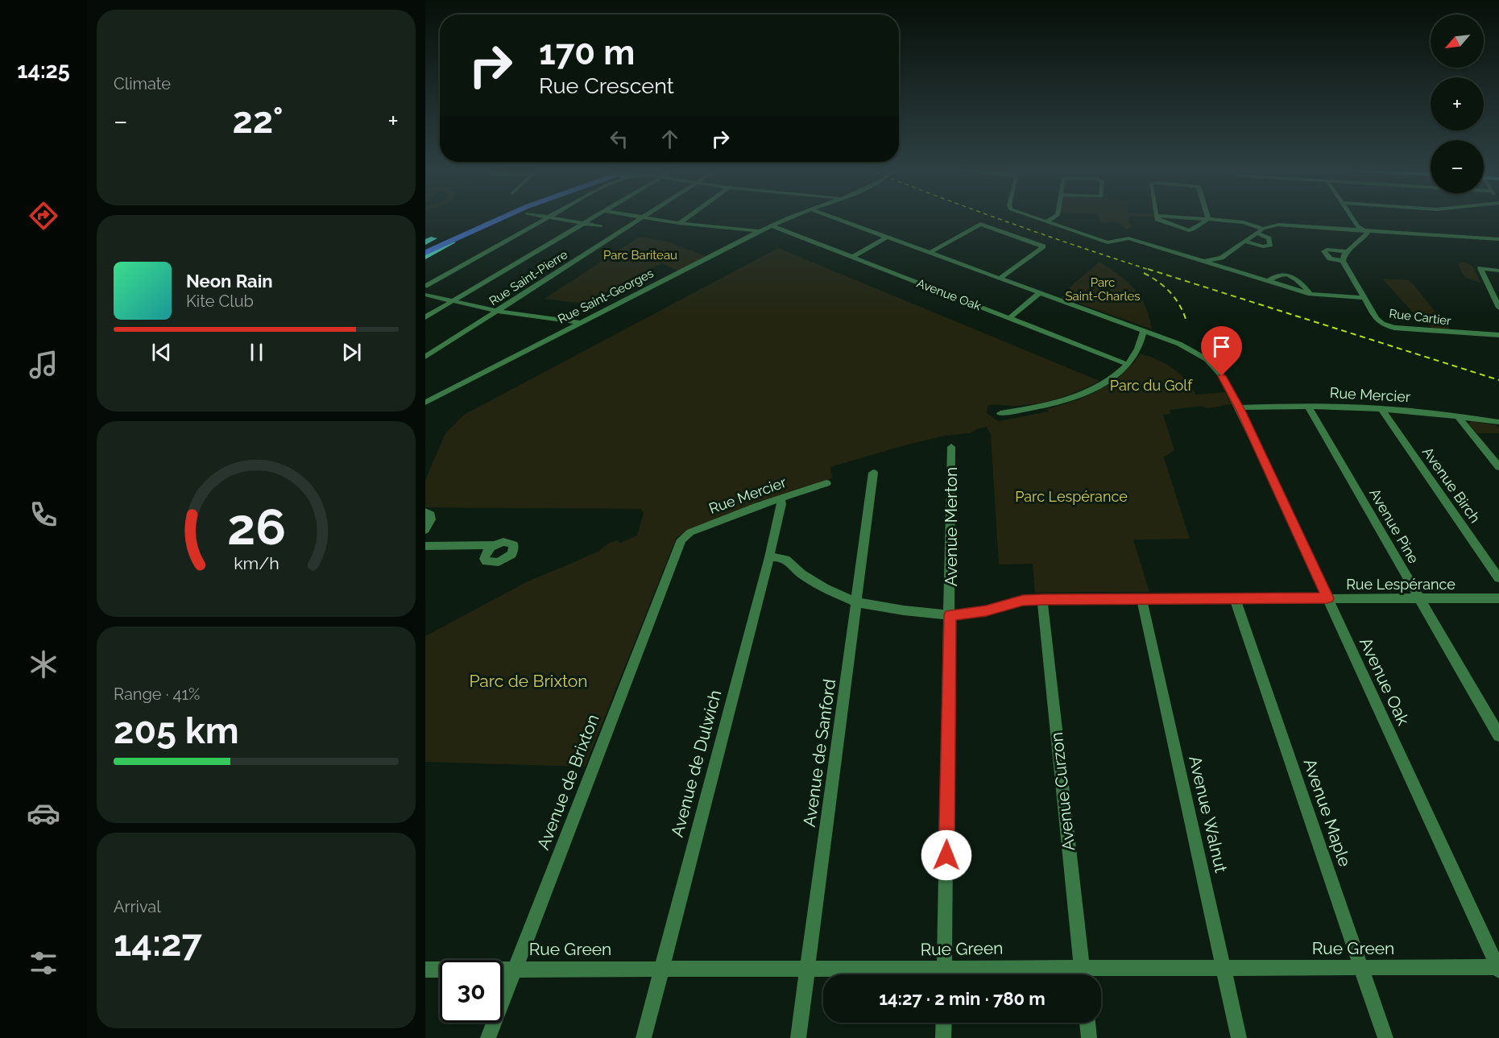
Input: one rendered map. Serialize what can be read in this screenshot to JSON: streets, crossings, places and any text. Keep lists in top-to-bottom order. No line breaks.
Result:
{"streets":{"street":["Rue Saint-Pierre","Avenue Oak","Rue Saint-Georges","Rue Cartier","Rue Mercier","Avenue Birch","Avenue Pine","Avenue Merton","Rue Lespérance","Avenue de Sanford","Avenue de Dulwich","Avenue de Brixton","Avenue Curzon","Avenue Maple","Avenue Walnut","Rue Green"]},"crossings":[["Avenue Oak","Rue Saint-Georges"],["Avenue Oak","Rue Mercier"],["Avenue Oak","Rue Lespérance"],["Avenue Oak","Rue Green"],["Rue Mercier","Avenue Birch"],["Rue Mercier","Avenue Pine"],["Rue Mercier","Avenue de Dulwich"],["Rue Mercier","Avenue de Brixton"],["Avenue Pine","Rue Lespérance"],["Avenue Merton","Rue Lespérance"],["Rue Lespérance","Avenue de Sanford"],["Rue Lespérance","Avenue de Dulwich"],["Rue Lespérance","Avenue Curzon"],["Rue Lespérance","Avenue Maple"],["Rue Lespérance","Avenue Walnut"],["Avenue de Sanford","Rue Green"],["Avenue de Dulwich","Rue Green"],["Avenue de Brixton","Rue Green"],["Avenue Curzon","Rue Green"],["Avenue Maple","Rue Green"],["Avenue Walnut","Rue Green"]],"parks":["Parc Bariteau","Parc Saint-Charles","Parc du Golf","Parc Lespérance","Parc de Brixton"],"north":"bottom left","page":{"tabs":"14:25","tile":["Climate",["Range · 41%","205 km"],["Arrival","14:27"]],"map_buttons":["+","−"],"turn":["170 m","Rue Crescent"],"heat":["−","22°","+"],"song":["Neon Rain","Kite Club"],"limit":"30","trip":"14:27 · 2 min · 780 m","gauge":["26","km/h"]}}
